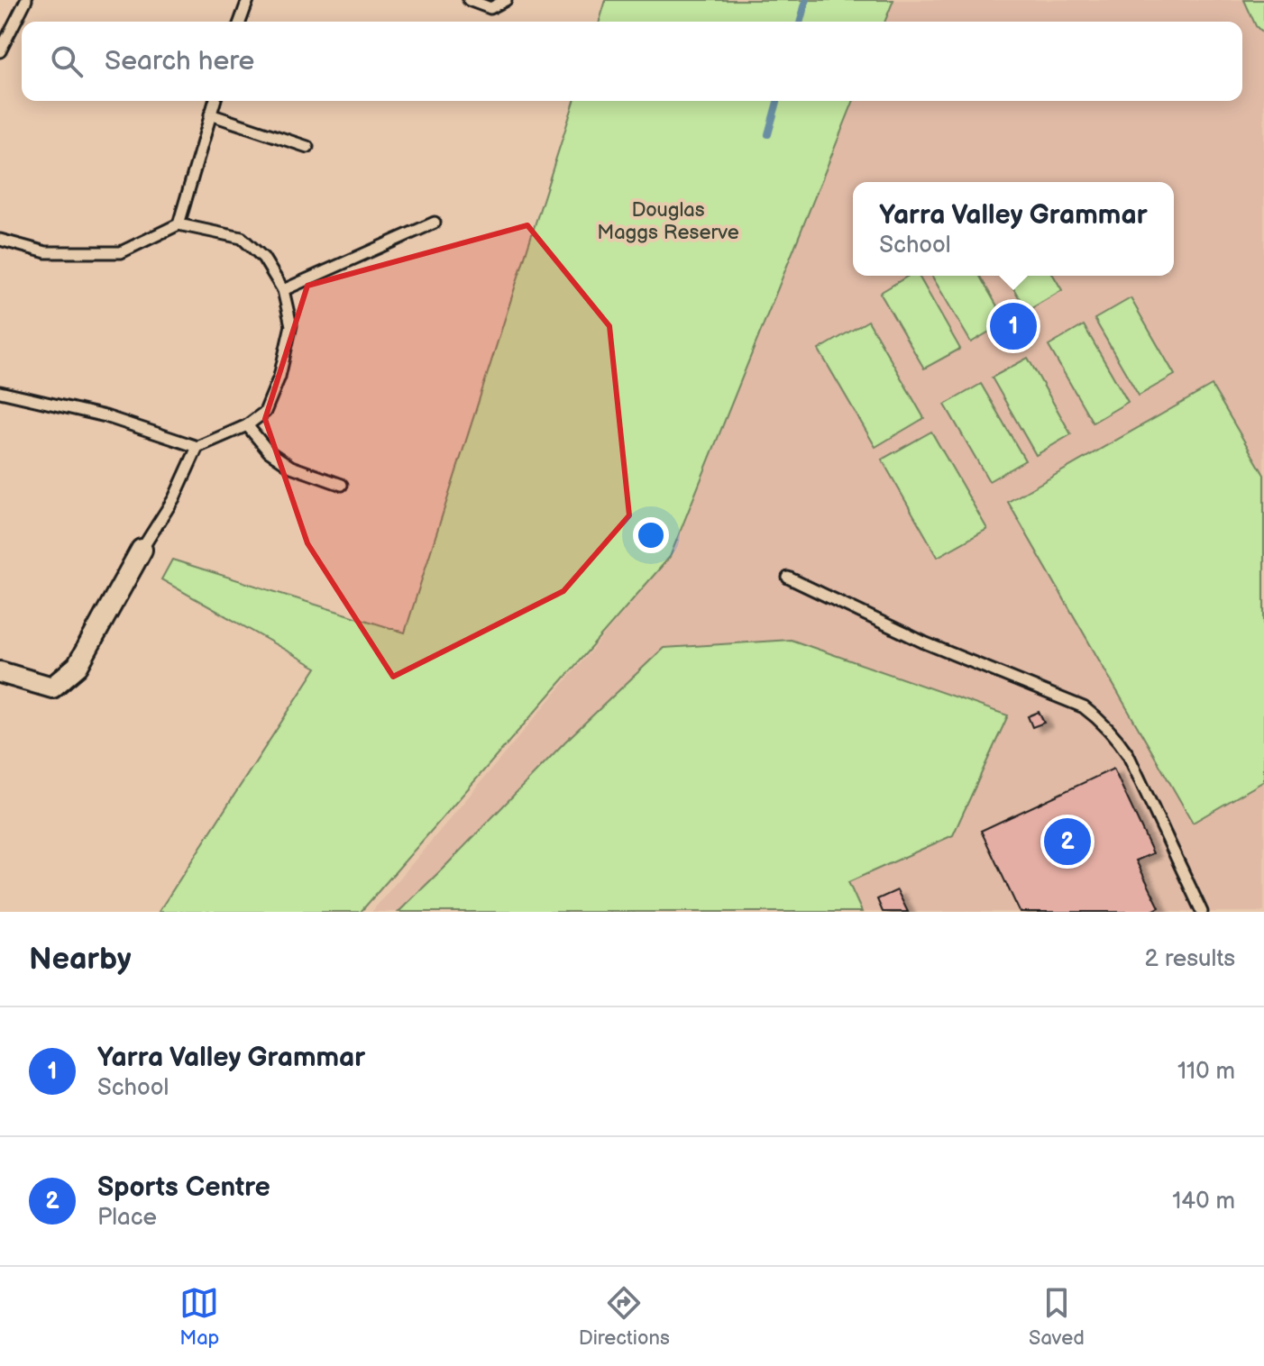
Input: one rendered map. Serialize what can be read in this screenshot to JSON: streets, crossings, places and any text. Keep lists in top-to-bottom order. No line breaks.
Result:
{"parks":["Douglas Maggs Reserve"],"page":{"search":"Search here","popup":["Yarra Valley Grammar","School"],"pins":["1","2"],"heading":["Nearby","2 results"],"list":[{"mark":"1","name":"Yarra Valley Grammar","note":"School","value":"110 m"},{"mark":"2","name":"Sports Centre","note":"Place","value":"140 m"}],"nav":["Map","Directions","Saved"]}}
